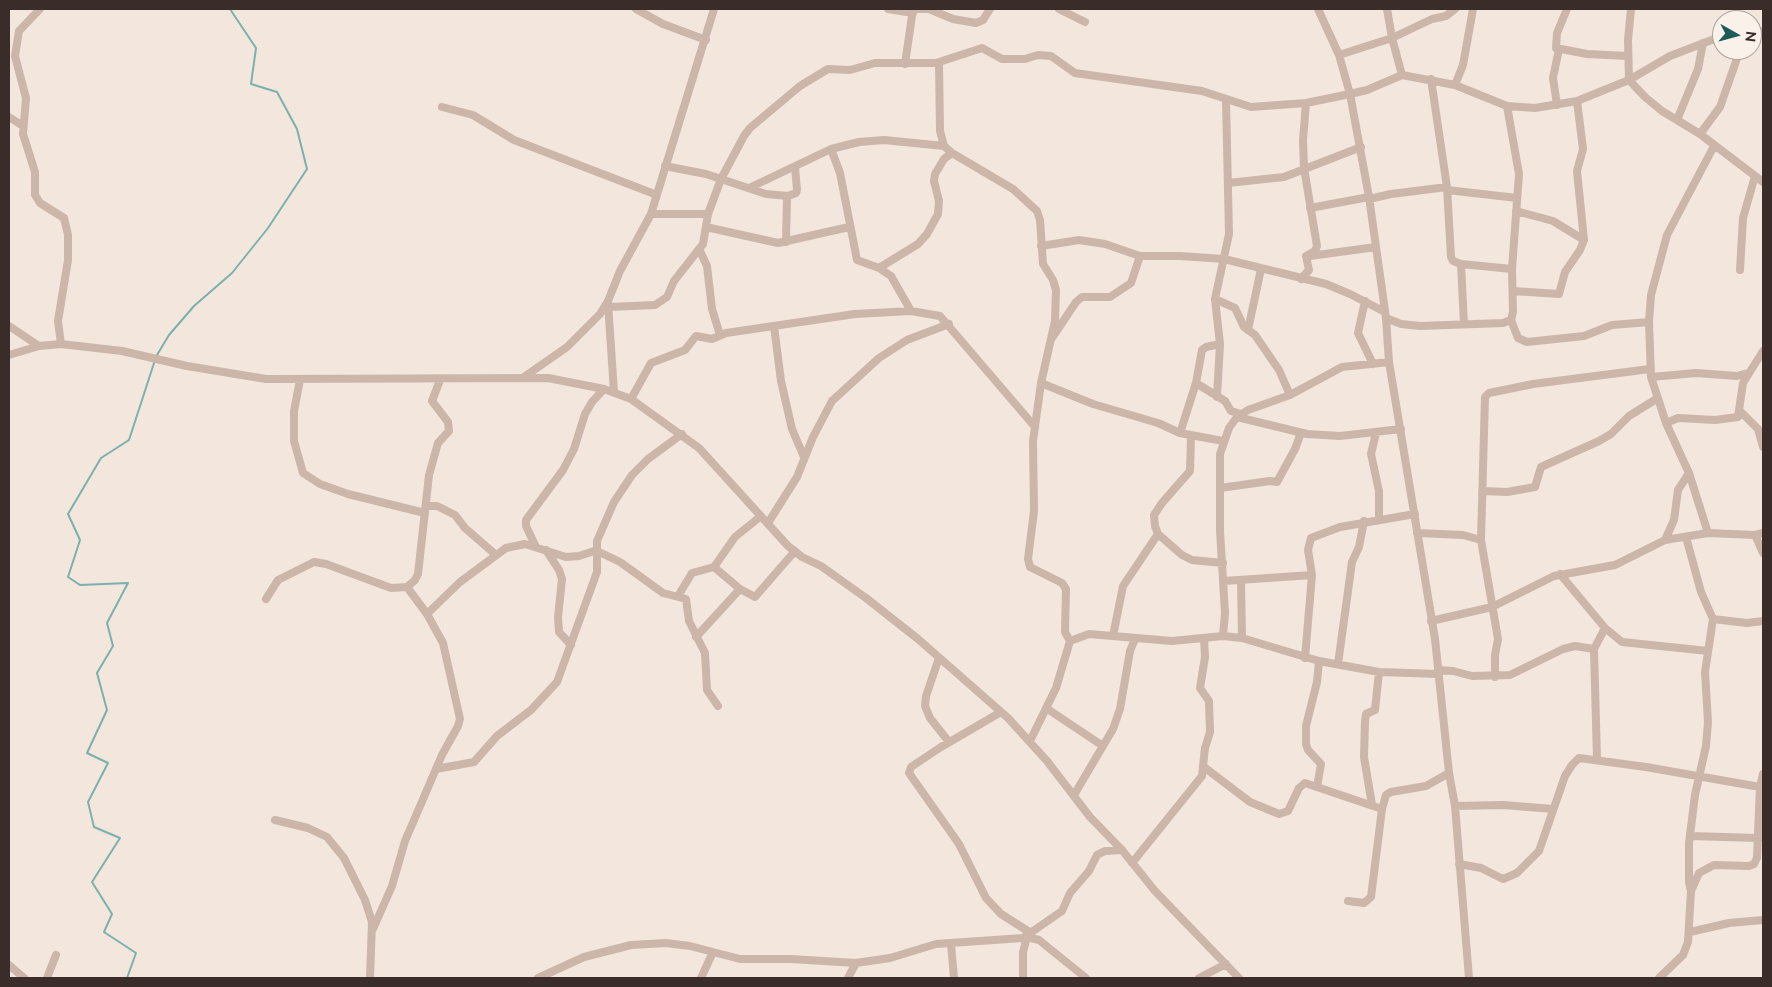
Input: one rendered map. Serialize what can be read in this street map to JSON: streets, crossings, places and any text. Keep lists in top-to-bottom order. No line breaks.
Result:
{"north":"right"}
